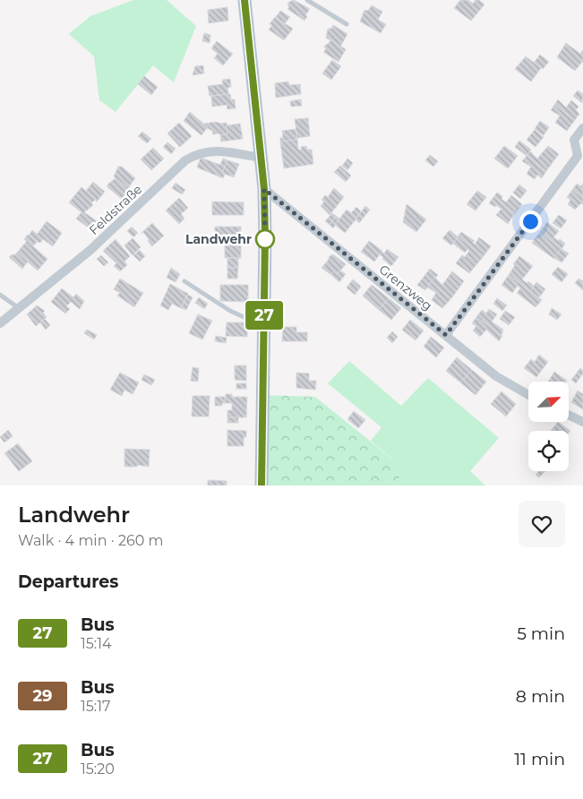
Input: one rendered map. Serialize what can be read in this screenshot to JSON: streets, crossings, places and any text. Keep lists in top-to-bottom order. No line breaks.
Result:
{"streets":{"street":["Feldstraße","Grenzweg"]},"places":["Landwehr"],"lines":["bus line 27"],"north":"top right","page":{"on_map":"27","heading":[["Landwehr","Walk · 4 min · 260 m"],"Departures"],"list":[{"mark":"27","name":"Bus","note":"15:14","value":"5 min"},{"mark":"29","name":"Bus","note":"15:17","value":"8 min"},{"mark":"27","name":"Bus","note":"15:20","value":"11 min"}]}}
